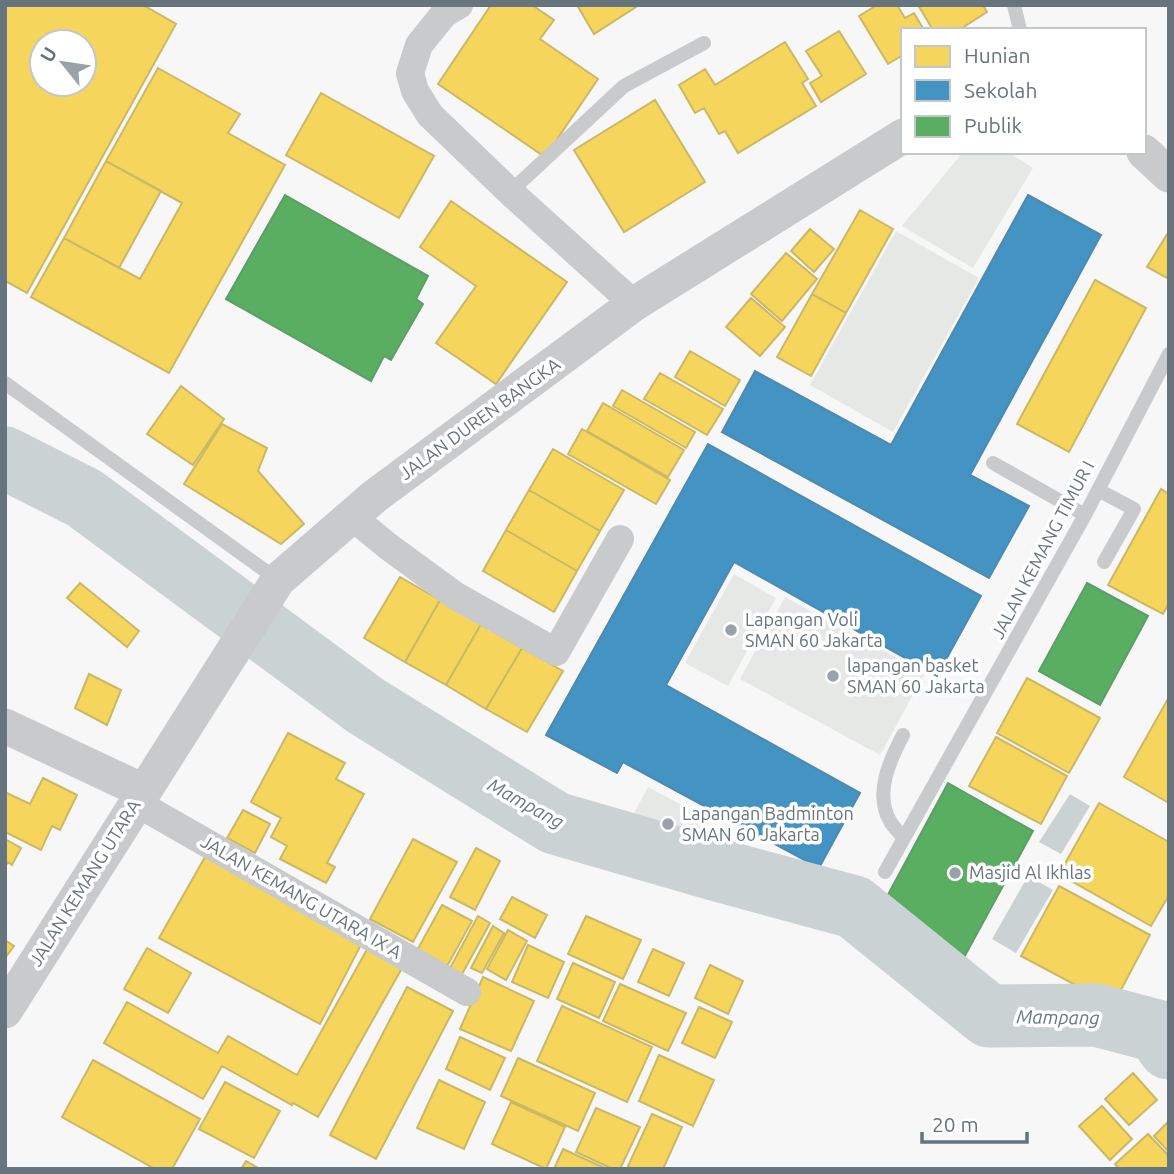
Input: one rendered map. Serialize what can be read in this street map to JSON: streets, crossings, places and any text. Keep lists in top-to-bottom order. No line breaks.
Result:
{"streets":{"street":["JALAN DUREN BANGKA","JALAN KEMANG UTARA","JALAN KEMANG UTARA IX A"],"lane":["JALAN KEMANG TIMUR I"]},"crossings":[["JALAN DUREN BANGKA","JALAN KEMANG UTARA"],["JALAN DUREN BANGKA","JALAN KEMANG UTARA IX A"],["JALAN KEMANG UTARA","JALAN KEMANG UTARA IX A"]],"water":["Mampang"],"places":["Lapangan Voli SMAN 60 Jakarta","lapangan basket SMAN 60 Jakarta","Lapangan Badminton SMAN 60 Jakarta","Masjid Al Ikhlas"],"legend":["Hunian","Sekolah","Publik"],"scale_bar":"20 m","north":"top left"}
